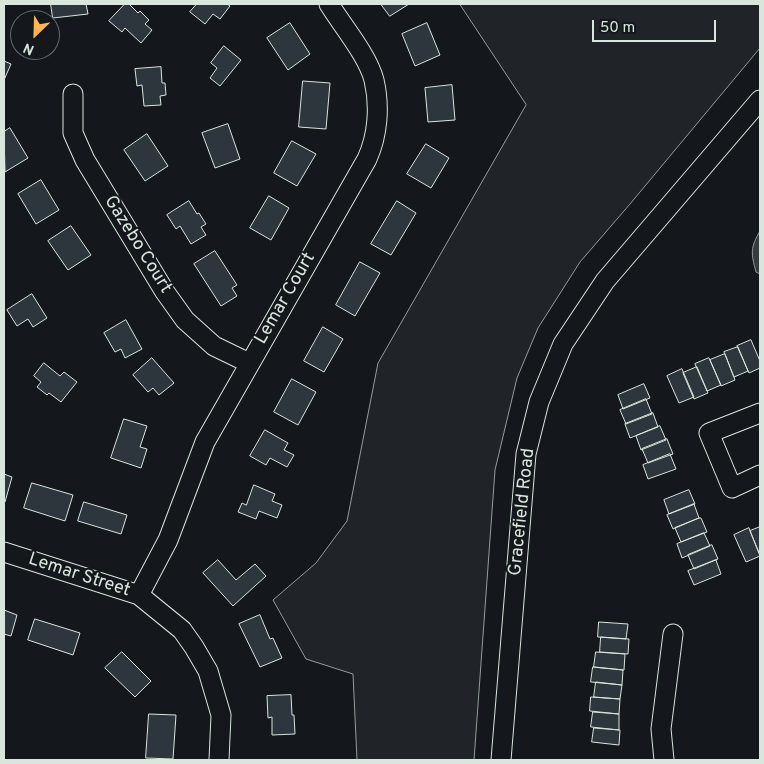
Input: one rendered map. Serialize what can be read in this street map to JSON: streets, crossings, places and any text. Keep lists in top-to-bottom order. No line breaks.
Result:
{"streets":{"street":["Gazebo Court","Lemar Court","Gracefield Road","Lemar Street"]},"crossings":[["Gazebo Court","Lemar Court"],["Lemar Court","Lemar Street"]],"scale_bar":"50 m","north":"bottom left"}
